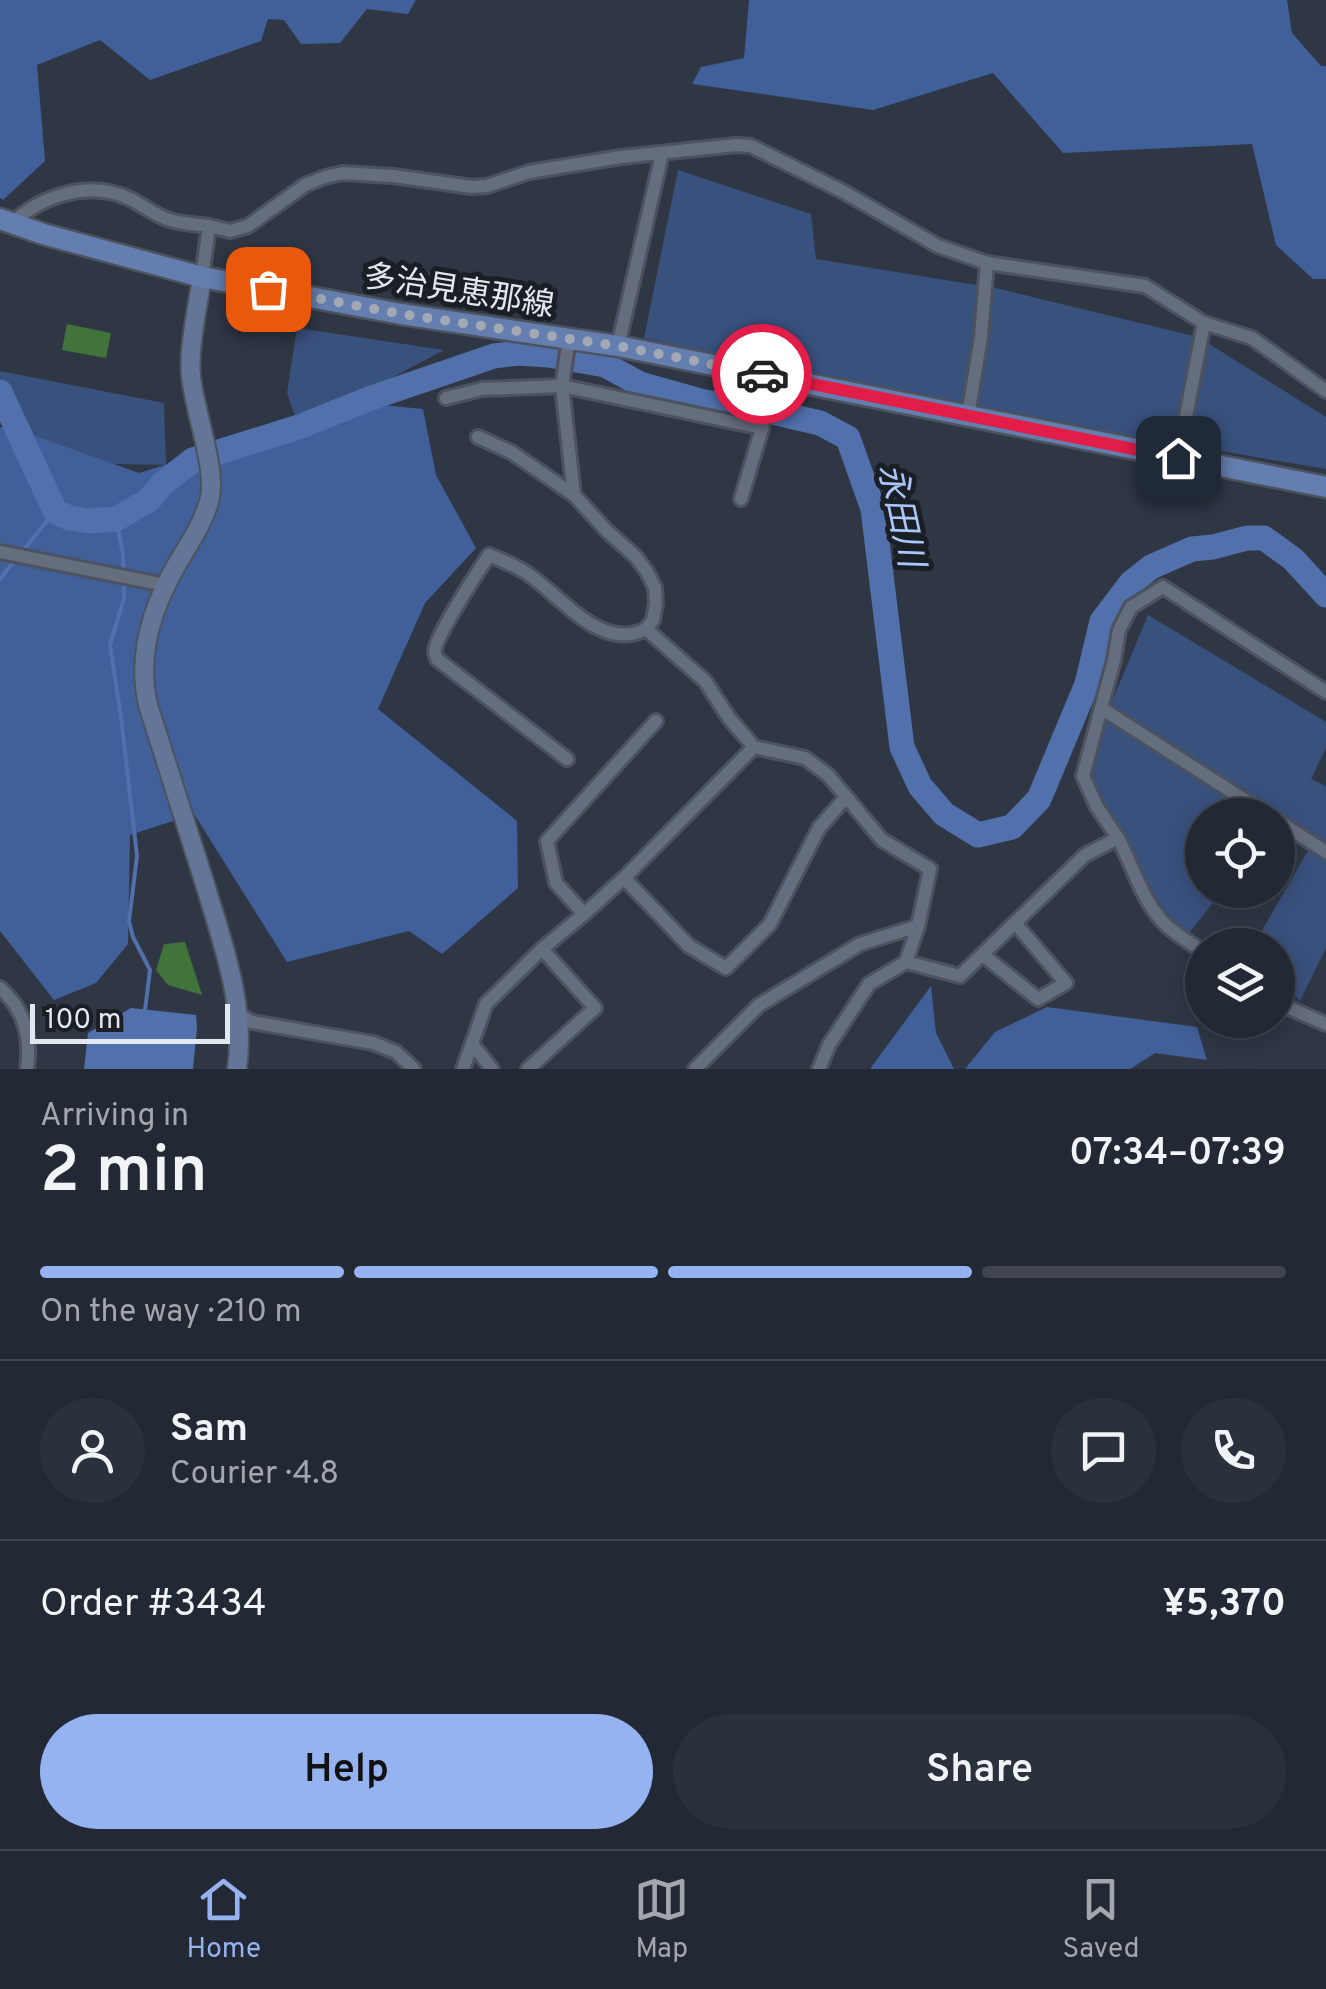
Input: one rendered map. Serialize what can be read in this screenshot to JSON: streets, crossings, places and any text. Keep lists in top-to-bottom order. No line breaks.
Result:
{"streets":{"main road":["多治見恵那線"]},"water":["永田川"],"scale_bar":"100 m","page":{"scale":"100 m","heading":["2 min","Arriving in","07:34–07:39"],"panel":["Sam","Courier · 4.8","Order #3434","¥5,370"],"bar":"On the way · 210 m","buttons":["Help","Share"],"tabs":["Home","Map","Saved"]}}
